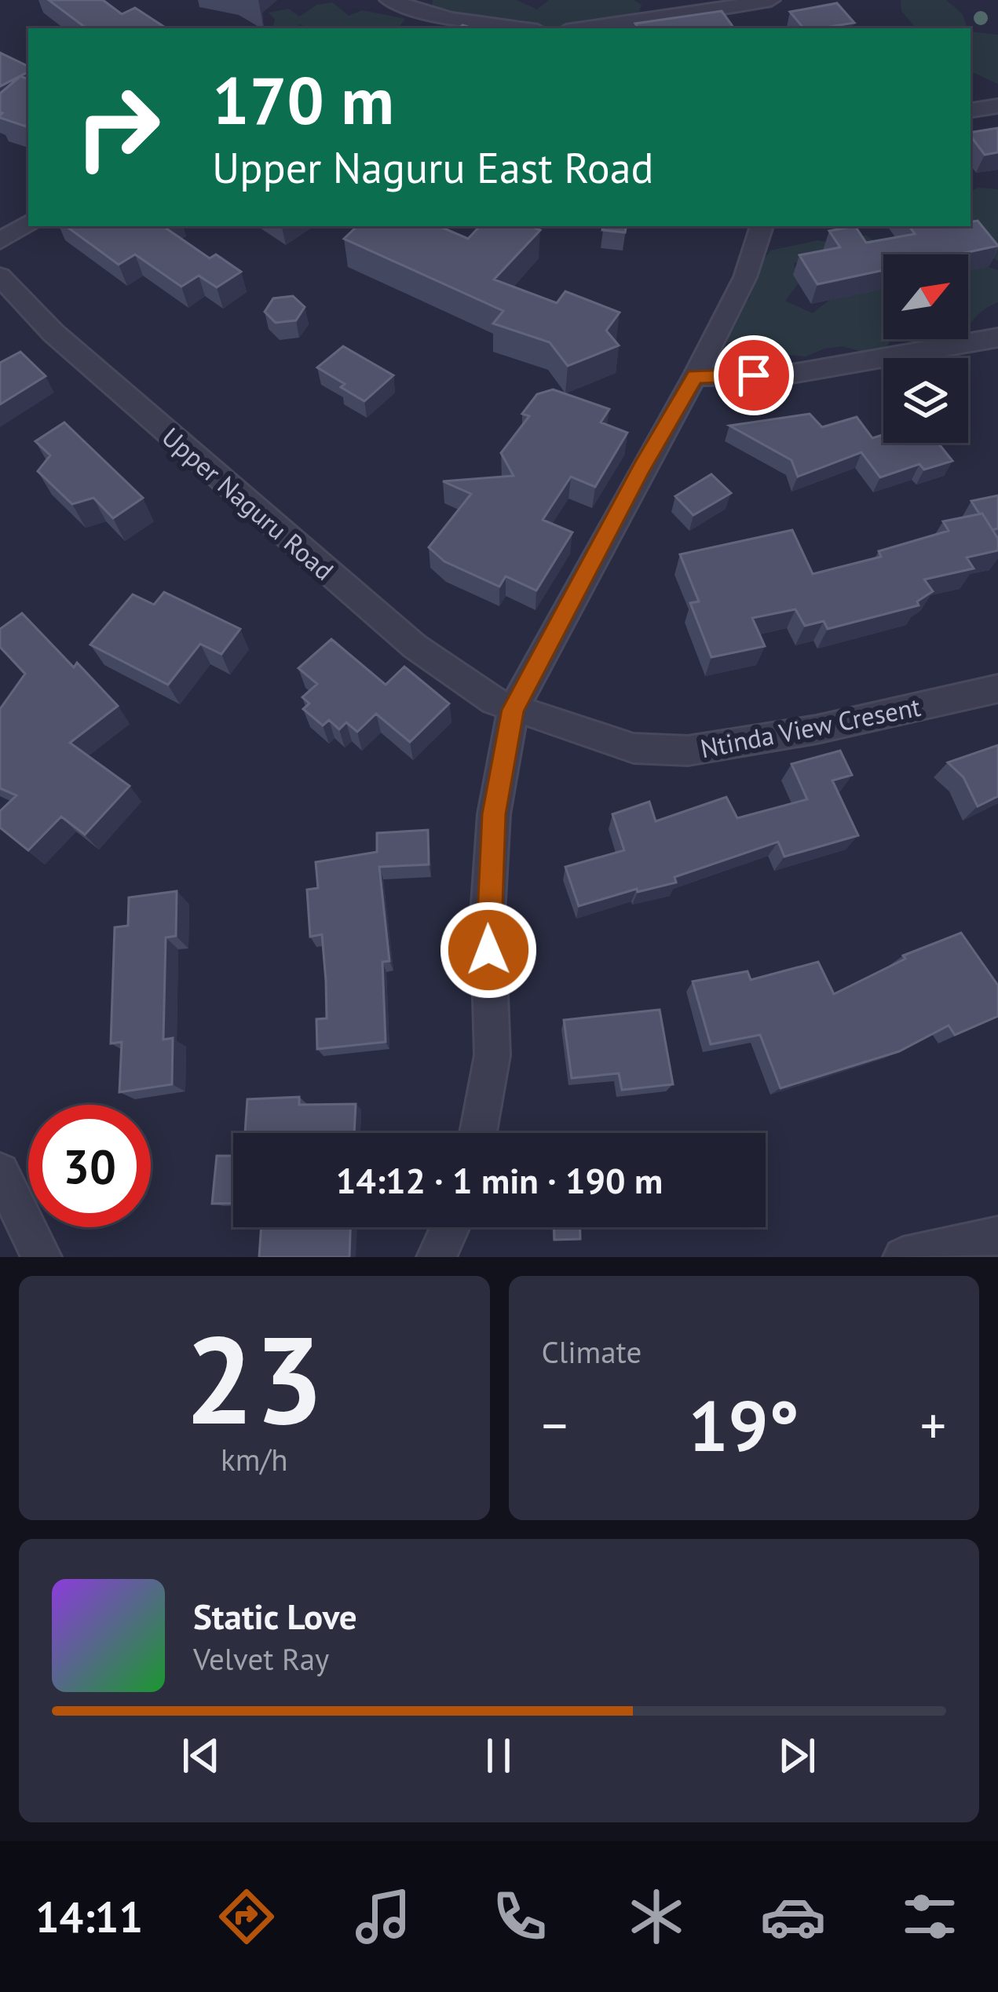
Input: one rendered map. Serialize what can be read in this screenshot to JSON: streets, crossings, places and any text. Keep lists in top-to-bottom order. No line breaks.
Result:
{"streets":{"street":["Upper Naguru Road","Ntinda View Cresent"]},"crossings":[["Upper Naguru Road","Ntinda View Cresent"]],"north":"top right","page":{"turn":["170 m","Upper Naguru East Road"],"limit":"30","trip":"14:12 · 1 min · 190 m","tile":[["23","km/h"],"Climate"],"heat":["−","19°","+"],"song":["Static Love","Velvet Ray"],"tabs":"14:11"}}
